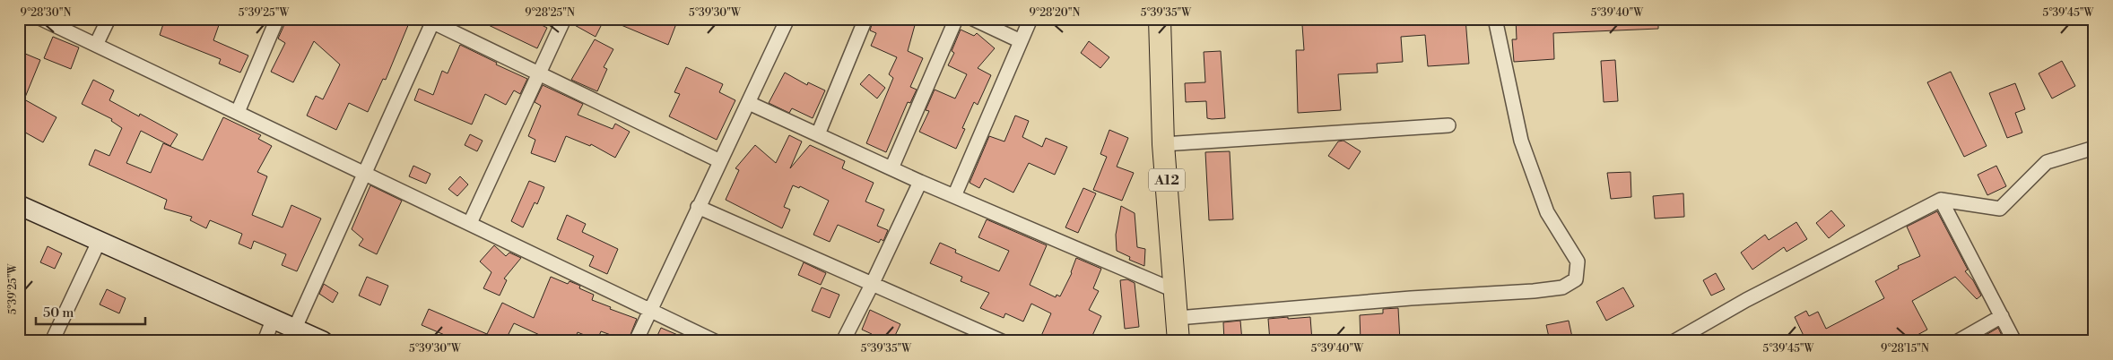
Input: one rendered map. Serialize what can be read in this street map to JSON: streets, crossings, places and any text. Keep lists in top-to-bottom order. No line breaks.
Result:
{"streets":{"main road":["A12"]},"scale_bar":"50 m","coordinates":["9°28'30\"N","5°39'25\"W","9°28'25\"N","5°39'30\"W","9°28'20\"N","5°39'35\"W","5°39'40\"W","5°39'45\"W","9°28'15\"N"]}
